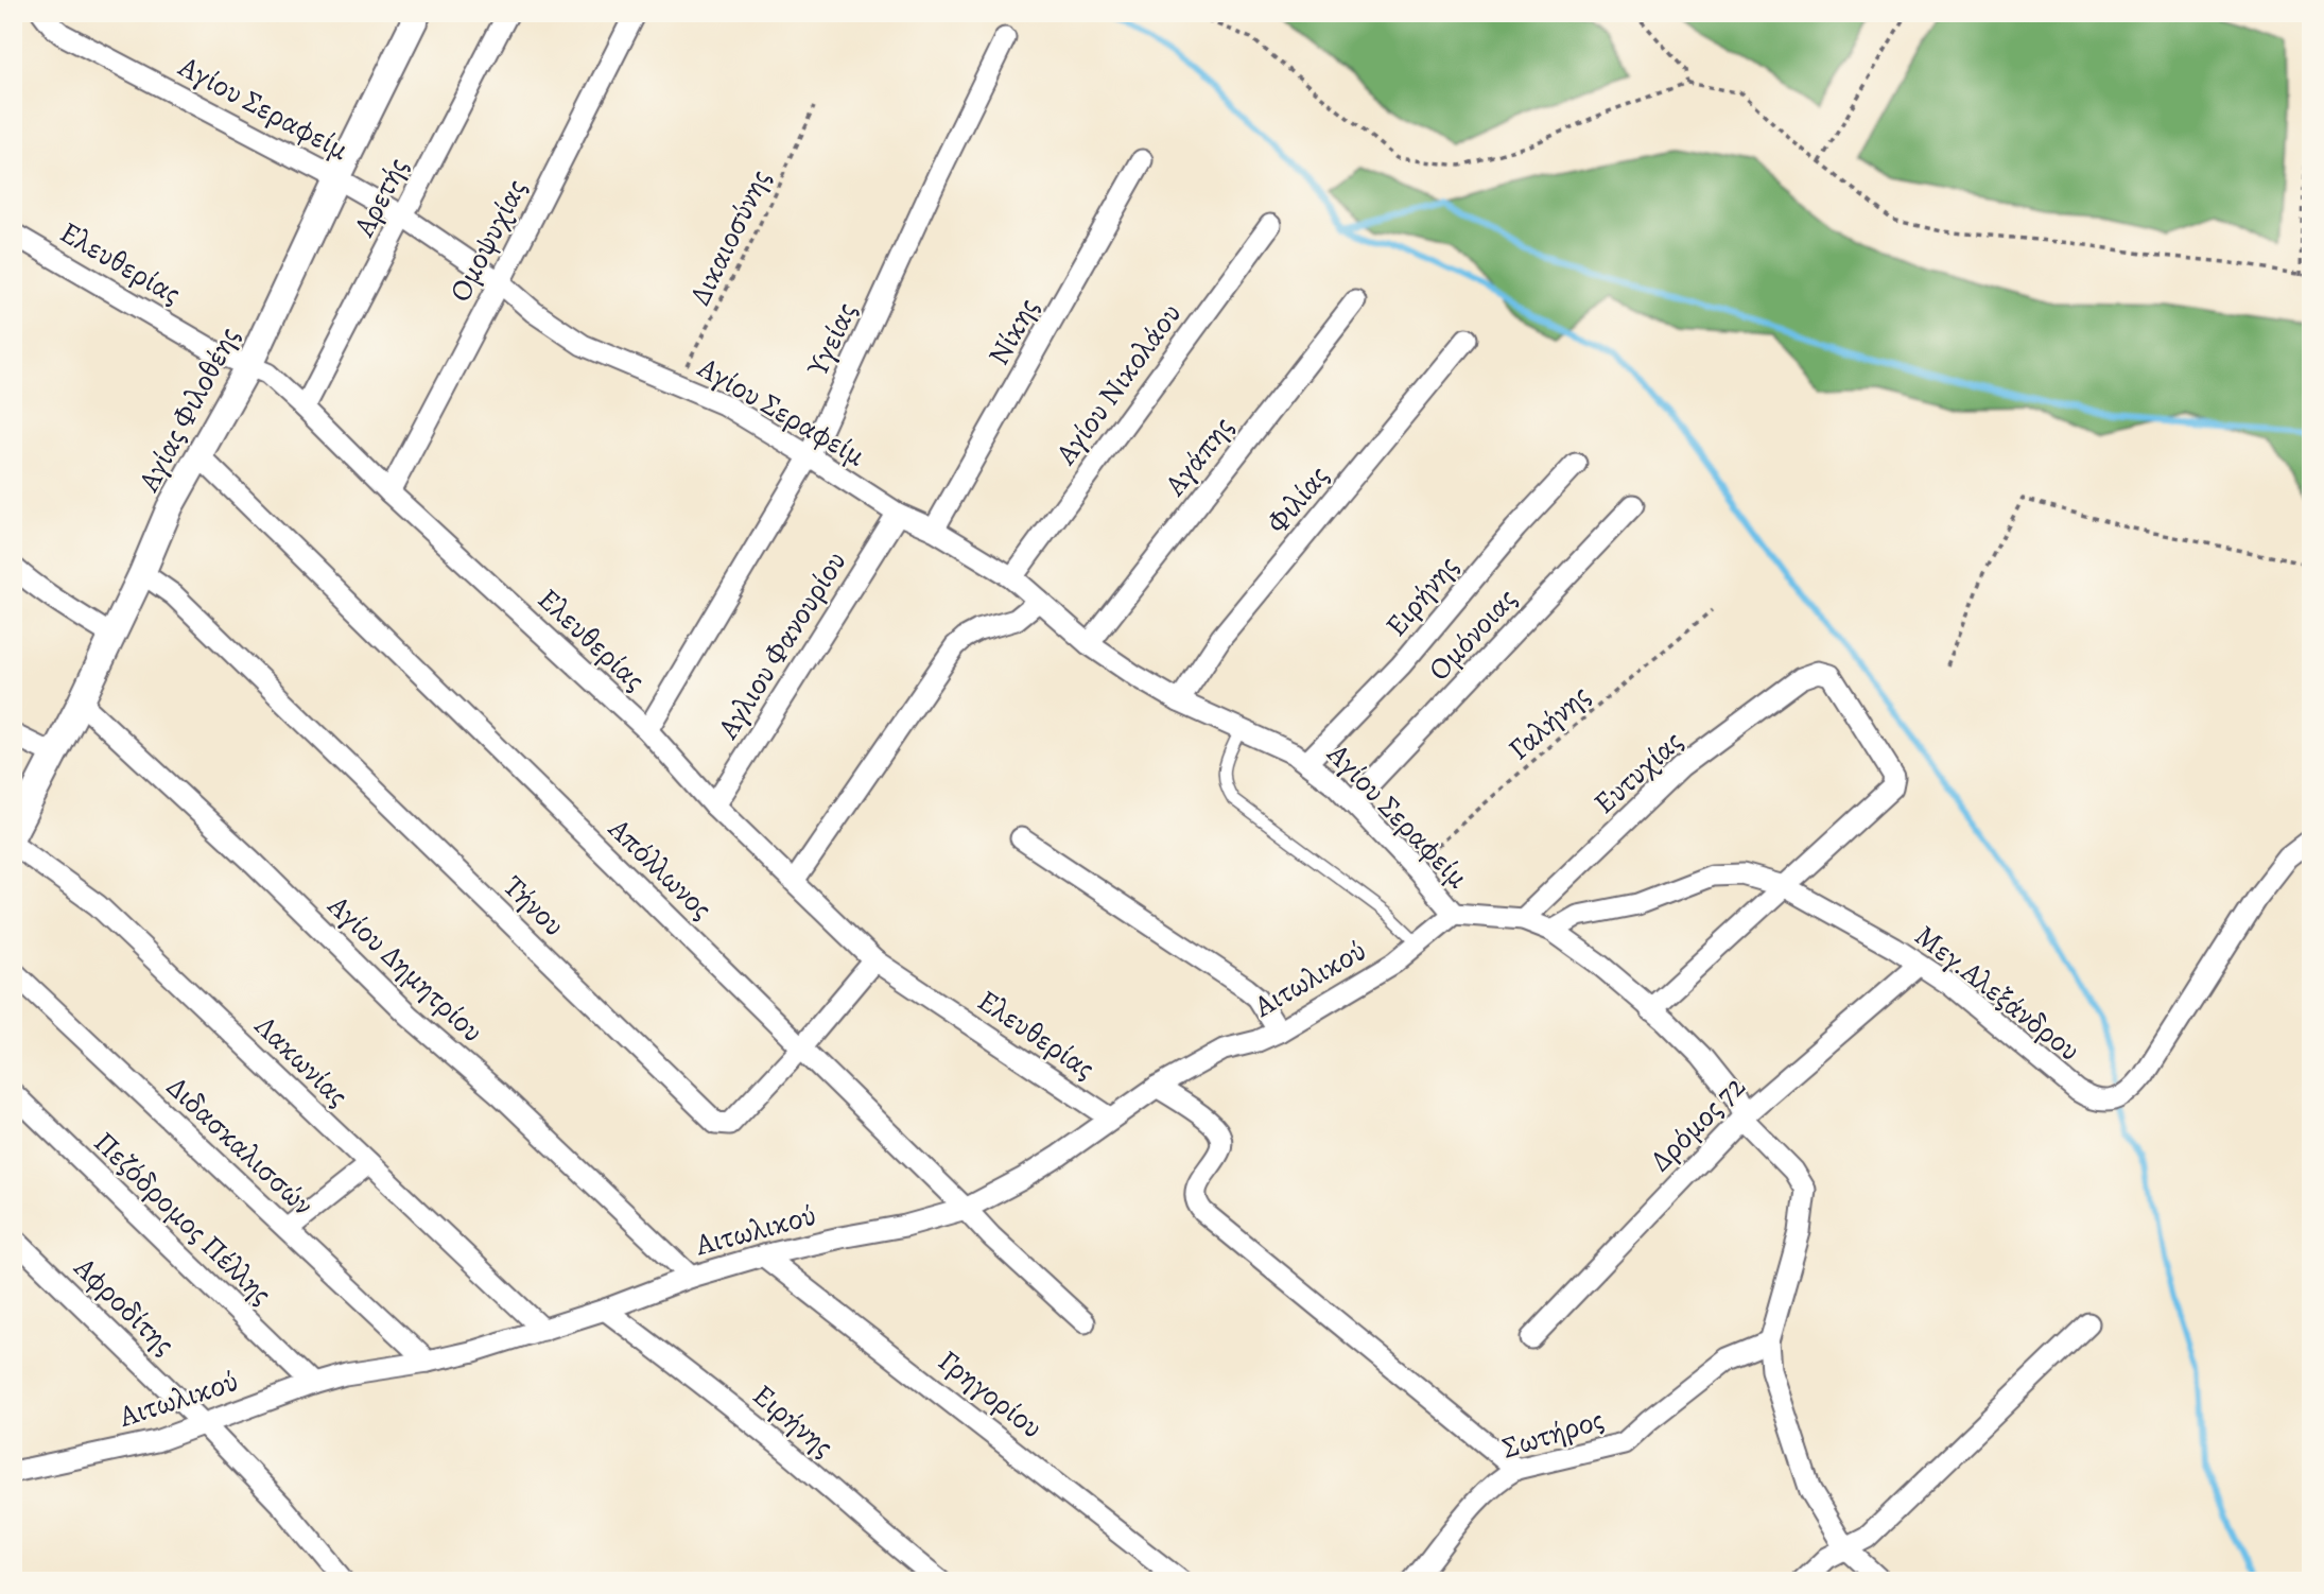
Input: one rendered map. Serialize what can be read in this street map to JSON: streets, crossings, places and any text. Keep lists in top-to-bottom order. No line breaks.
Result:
{"streets":{"street":["Αγίου Σεραφείμ","Αρετής","Ομοψυχίας","Ελευθερίας","Νίκης","Υγείας","Αγίου Νικολάου","Αγίας Φιλοθέης","Αγάπης","Φιλίας","Ειρήνης","Ομόνοιας","Αγλιου Φανουρίου","Ευτυχίας","Απόλλωνος","Τήνου","Αγίου Δημητρίου","Αιτωλικού","Μεγ.Αλεξάνδρου","Λακωνίας","Δρόμος 72","Διδασκαλισσών","Πεζόδρομος Πέλλης","Αφροδίτης","Γρηγορίου","Σωτήρος"],"path":["Δικαιοσύνης","Γαλήνης"]},"crossings":[["Αγίου Σεραφείμ","Αρετής"],["Αγίου Σεραφείμ","Δικαιοσύνης"],["Αγίου Σεραφείμ","Ομοψυχίας"],["Αγίου Σεραφείμ","Νίκης"],["Αγίου Σεραφείμ","Υγείας"],["Αγίου Σεραφείμ","Αγίου Νικολάου"],["Αγίου Σεραφείμ","Αγίας Φιλοθέης"],["Αγίου Σεραφείμ","Αγάπης"],["Αγίου Σεραφείμ","Φιλίας"],["Αγίου Σεραφείμ","Ειρήνης"],["Αγίου Σεραφείμ","Ομόνοιας"],["Αγίου Σεραφείμ","Αγλιου Φανουρίου"],["Αγίου Σεραφείμ","Γαλήνης"],["Αγίου Σεραφείμ","Αιτωλικού"],["Αρετής","Ελευθερίας"],["Ομοψυχίας","Ελευθερίας"],["Ελευθερίας","Υγείας"],["Ελευθερίας","Αγίας Φιλοθέης"],["Ελευθερίας","Αγλιου Φανουρίου"],["Ελευθερίας","Τήνου"],["Ελευθερίας","Αιτωλικού"],["Αγίας Φιλοθέης","Απόλλωνος"],["Αγίας Φιλοθέης","Τήνου"],["Αγίας Φιλοθέης","Αγίου Δημητρίου"],["Ειρήνης","Αιτωλικού"],["Ευτυχίας","Μεγ.Αλεξάνδρου"],["Απόλλωνος","Τήνου"],["Απόλλωνος","Αιτωλικού"],["Αγίου Δημητρίου","Αιτωλικού"],["Αιτωλικού","Λακωνίας"],["Αιτωλικού","Διδασκαλισσών"],["Αιτωλικού","Πεζόδρομος Πέλλης"],["Αιτωλικού","Αφροδίτης"],["Αιτωλικού","Γρηγορίου"],["Μεγ.Αλεξάνδρου","Δρόμος 72"]]}
